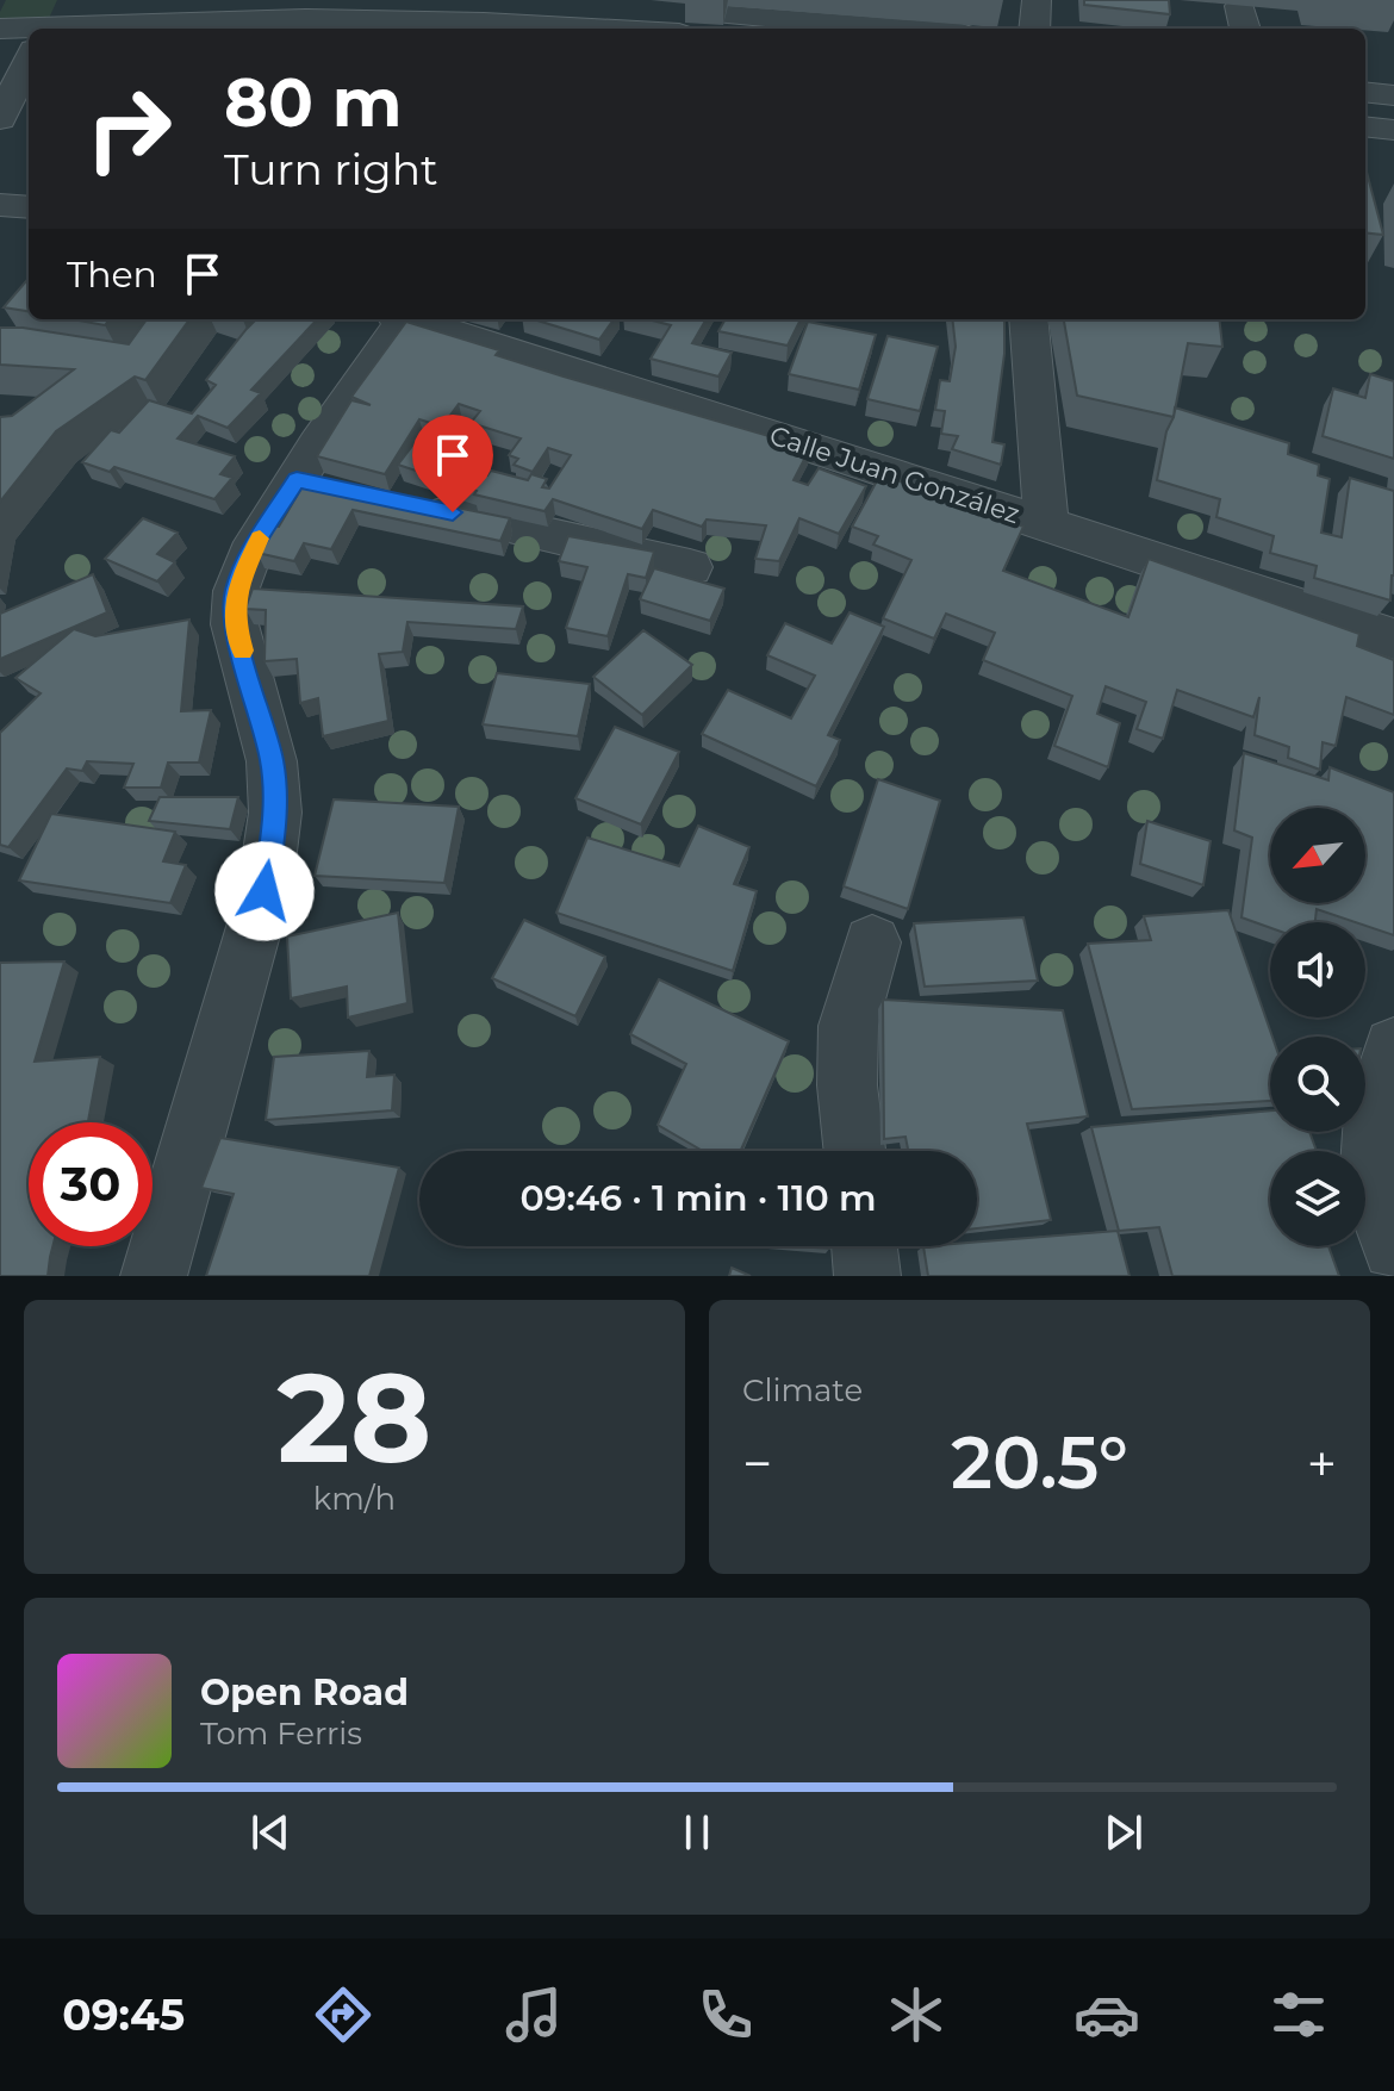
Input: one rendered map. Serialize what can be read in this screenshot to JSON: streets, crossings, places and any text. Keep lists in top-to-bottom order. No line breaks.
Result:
{"streets":{"street":["Calle Juan González"]},"north":"bottom left","page":{"turn":["80 m","Turn right"],"then":"Then","limit":"30","trip":"09:46 · 1 min · 110 m","tile":[["28","km/h"],"Climate"],"heat":["−","20.5°","+"],"song":["Open Road","Tom Ferris"],"tabs":"09:45"}}
